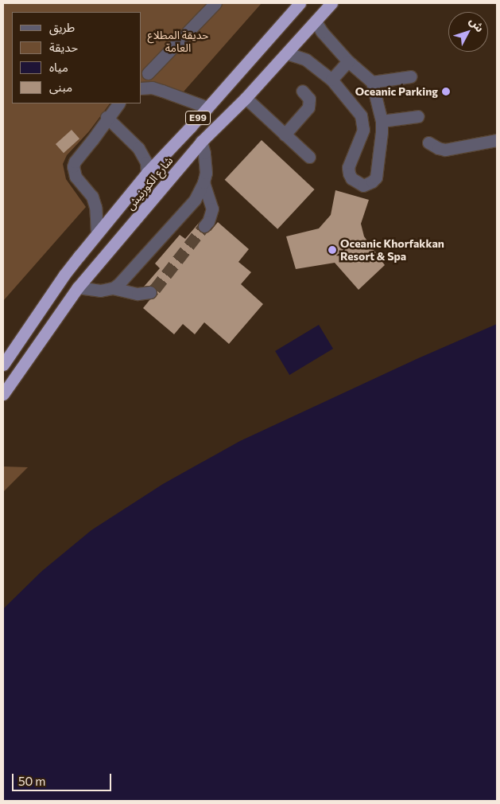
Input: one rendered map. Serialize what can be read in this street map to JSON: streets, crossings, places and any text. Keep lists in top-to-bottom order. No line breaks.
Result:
{"streets":{"highway":["E99","شارع الكورنيش"]},"parks":["حديقة المطلاع العامة"],"places":["Oceanic Parking","Oceanic Khorfakkan Resort & Spa"],"legend":["طريق","حديقة","مياه","مبنى"],"scale_bar":"50 m","north":"top right"}
